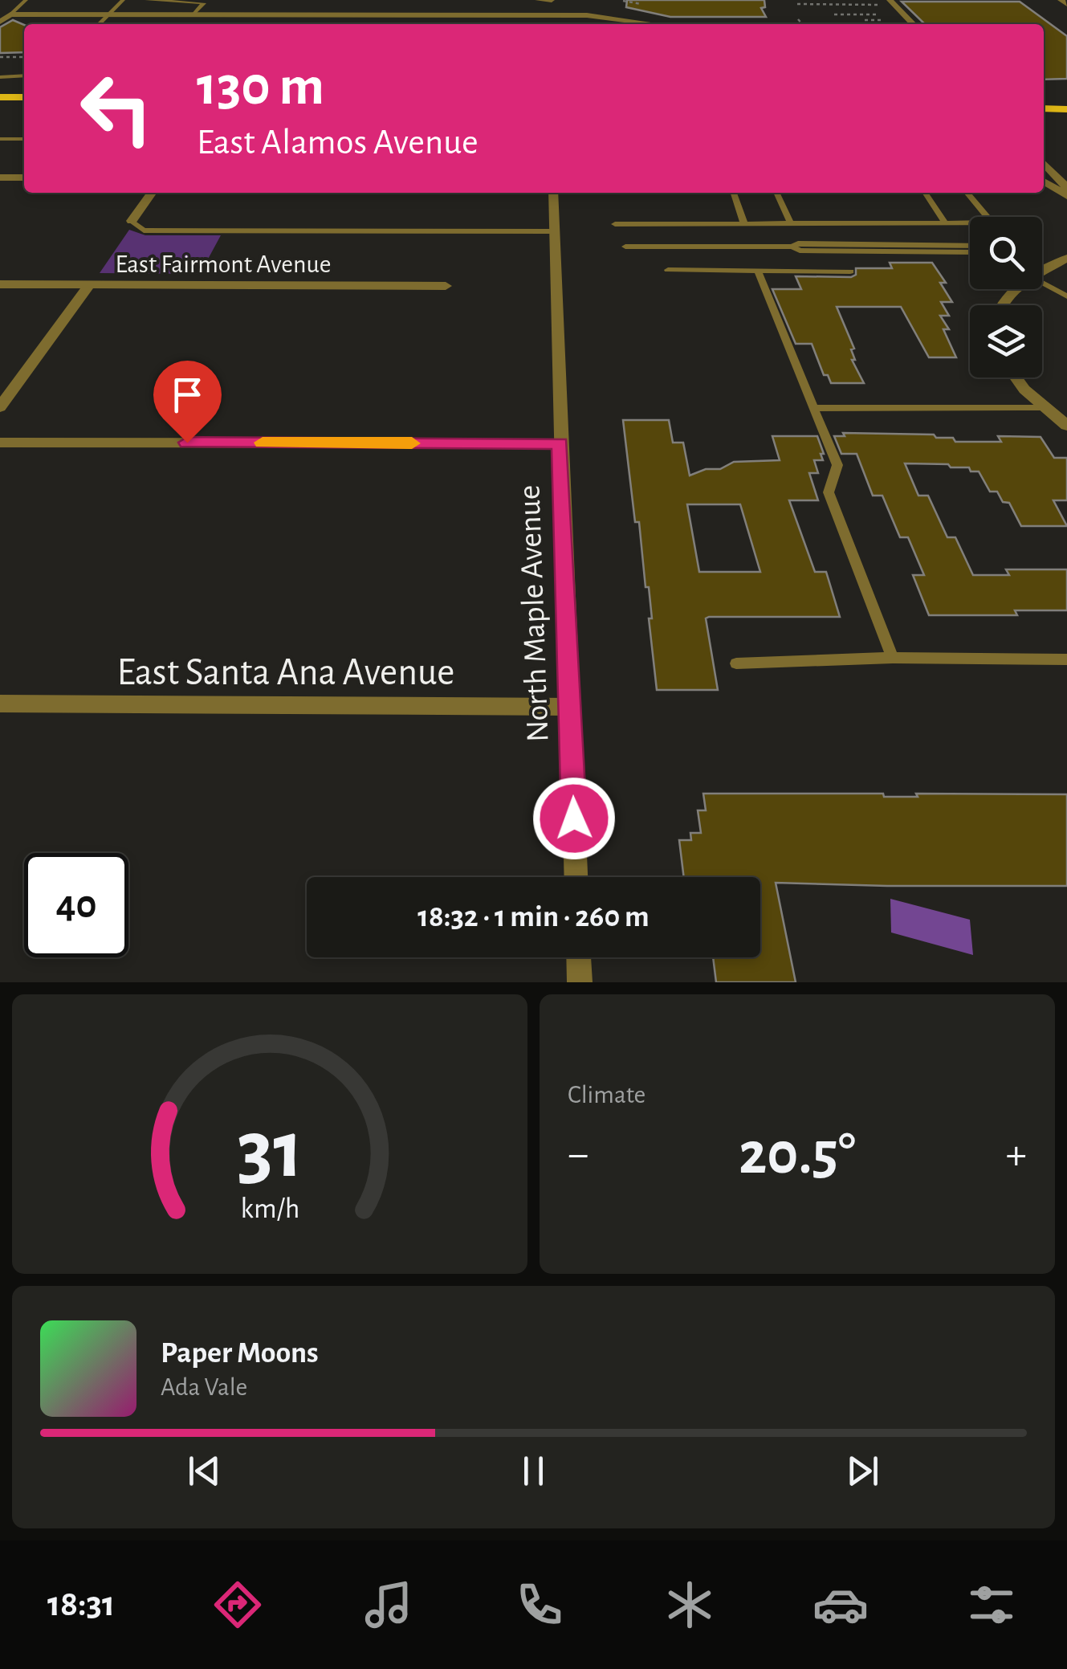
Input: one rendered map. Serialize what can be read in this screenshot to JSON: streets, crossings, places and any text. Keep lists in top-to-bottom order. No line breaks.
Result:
{"streets":{"street":["East Fairmont Avenue","North Maple Avenue","East Santa Ana Avenue"]},"crossings":[["North Maple Avenue","East Santa Ana Avenue"]],"page":{"turn":["130 m","East Alamos Avenue"],"limit":"40","trip":"18:32 · 1 min · 260 m","tile":"Climate","heat":["−","20.5°","+"],"song":["Paper Moons","Ada Vale"],"tabs":"18:31","gauge":["31","km/h"]}}
